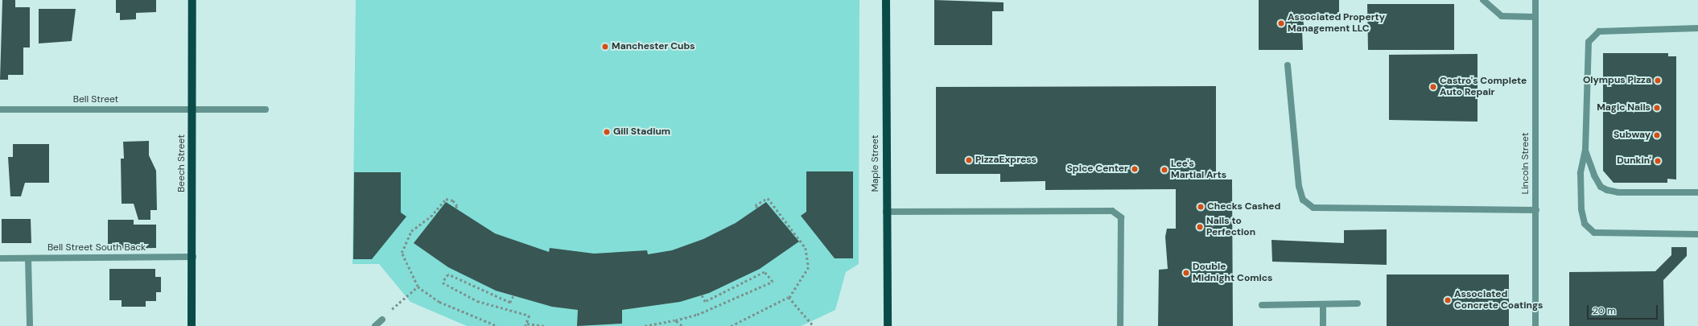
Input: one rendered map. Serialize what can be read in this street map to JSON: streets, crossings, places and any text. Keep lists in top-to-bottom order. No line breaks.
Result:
{"streets":{"main road":["Beech Street","Maple Street"],"street":["Bell Street","Lincoln Street","Bell Street South Back"]},"crossings":[["Bell Street","Beech Street"],["Beech Street","Bell Street South Back"]],"places":["Associated Property Management LLC","Manchester Cubs","Olympus Pizza","Castro's Complete Auto Repair","Magic Nails","Gill Stadium","Subway","PizzaExpress","Dunkin'","Spice Center","Lee's Martial Arts","Checks Cashed","Nails to Perfection","Double Midnight Comics","Associated Concrete Coatings"],"scale_bar":"20 m"}
